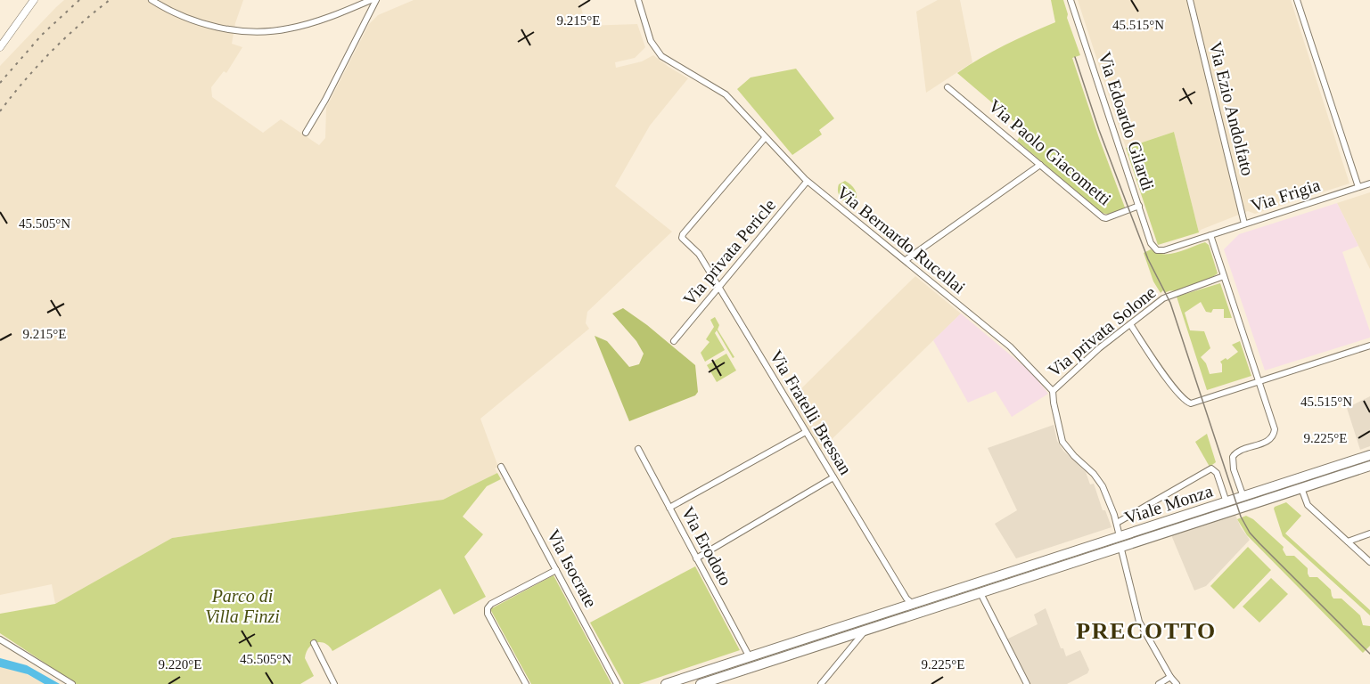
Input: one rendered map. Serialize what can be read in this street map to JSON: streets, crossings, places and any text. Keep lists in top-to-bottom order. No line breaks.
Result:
{"streets":{"main road":["Viale Monza"],"street":["Via Ezio Andolfato","Via Edoardo Gilardi","Via Paolo Giacometti","Via Frigia","Via Bernardo Rucellai","Via privata Pericle","Via privata Solone","Via Fratelli Bressan","Via Erodoto","Via Isocrate"]},"crossings":[["Via Ezio Andolfato","Via Frigia"],["Via Edoardo Gilardi","Via Paolo Giacometti"],["Via Edoardo Gilardi","Via Frigia"],["Via Bernardo Rucellai","Via privata Pericle"],["Via Bernardo Rucellai","Via privata Solone"],["Via Bernardo Rucellai","Via Fratelli Bressan"],["Via privata Pericle","Via Fratelli Bressan"],["Via Fratelli Bressan","Viale Monza"],["Viale Monza","Via Erodoto"]],"districts":["PRECOTTO"],"parks":["Parco di Villa Finzi"],"coordinates":["9.215°E","45.515°N","45.505°N","9.225°E","9.220°E"]}
